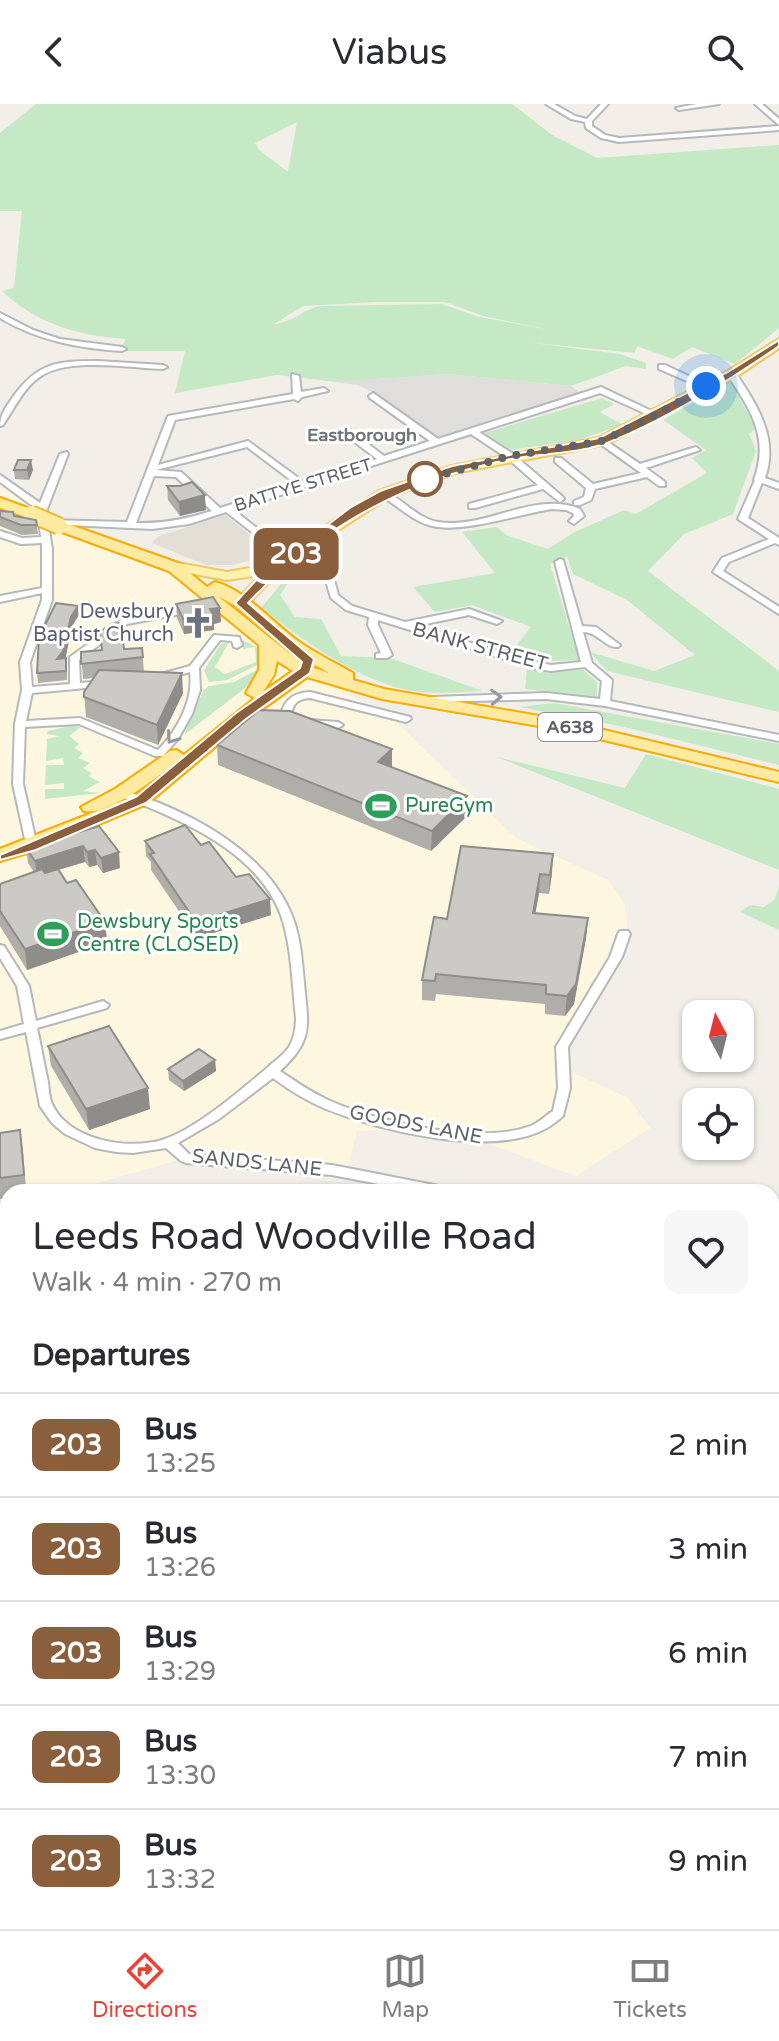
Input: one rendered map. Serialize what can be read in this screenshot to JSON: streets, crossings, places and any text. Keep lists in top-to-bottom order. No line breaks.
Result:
{"streets":{"highway":["A638"],"street":["BATTYE STREET","BANK STREET","GOODS LANE","SANDS LANE"]},"crossings":[["BATTYE STREET","A638"]],"districts":["Eastborough"],"places":{"church":["Dewsbury Baptist Church"],"sports":["PureGym","Dewsbury Sports Centre (CLOSED)"]},"lines":["bus line 203"],"north":"top","page":{"header":"Viabus","on_map":"203","heading":[["Leeds Road Woodville Road","Walk · 4 min · 270 m"],"Departures"],"list":[{"mark":"203","name":"Bus","note":"13:25","value":"2 min"},{"mark":"203","name":"Bus","note":"13:26","value":"3 min"},{"mark":"203","name":"Bus","note":"13:29","value":"6 min"},{"mark":"203","name":"Bus","note":"13:30","value":"7 min"},{"mark":"203","name":"Bus","note":"13:32","value":"9 min"}],"tabs":["Directions","Map","Tickets"]}}
